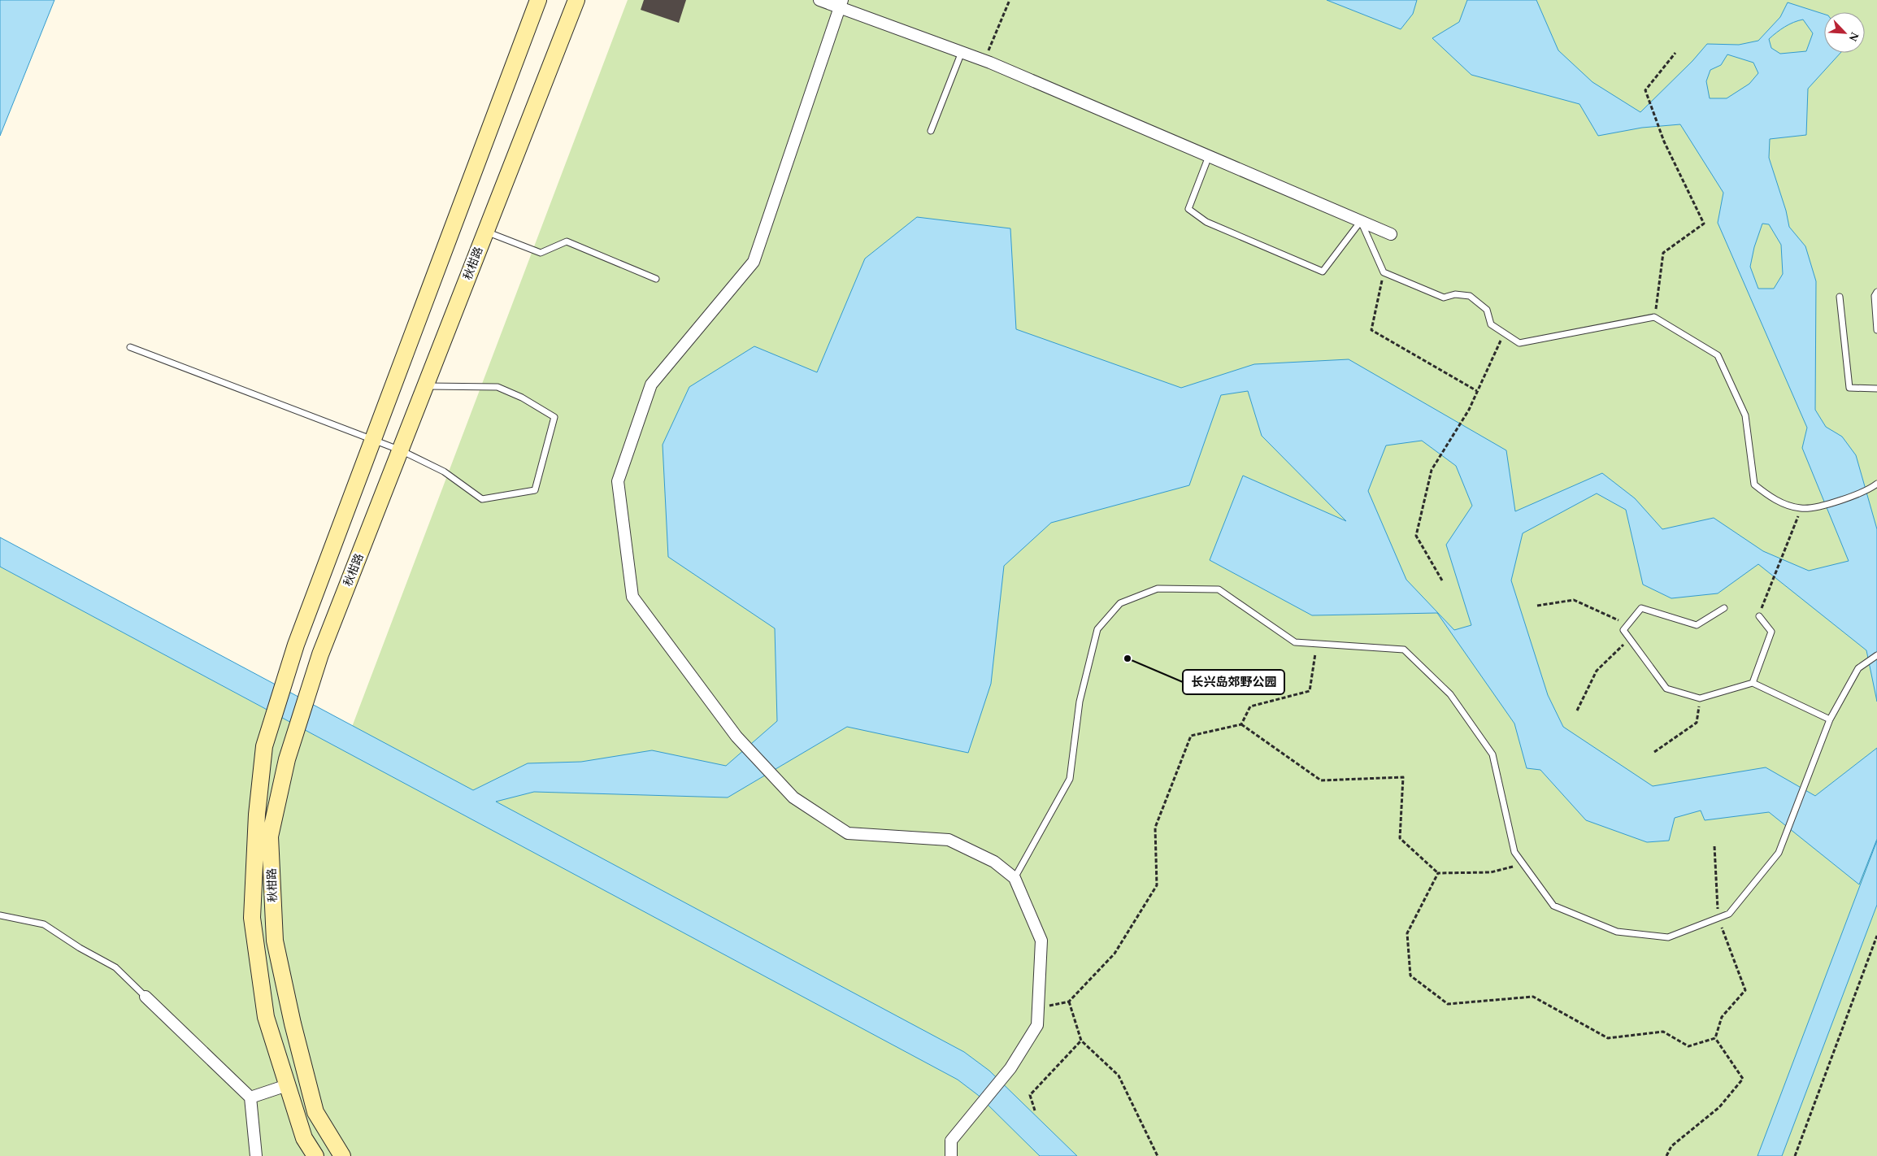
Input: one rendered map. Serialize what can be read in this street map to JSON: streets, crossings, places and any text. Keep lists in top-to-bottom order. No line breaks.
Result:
{"streets":{"street":["秋柑路"]},"places":["长兴岛郊野公园"],"north":"bottom right"}
